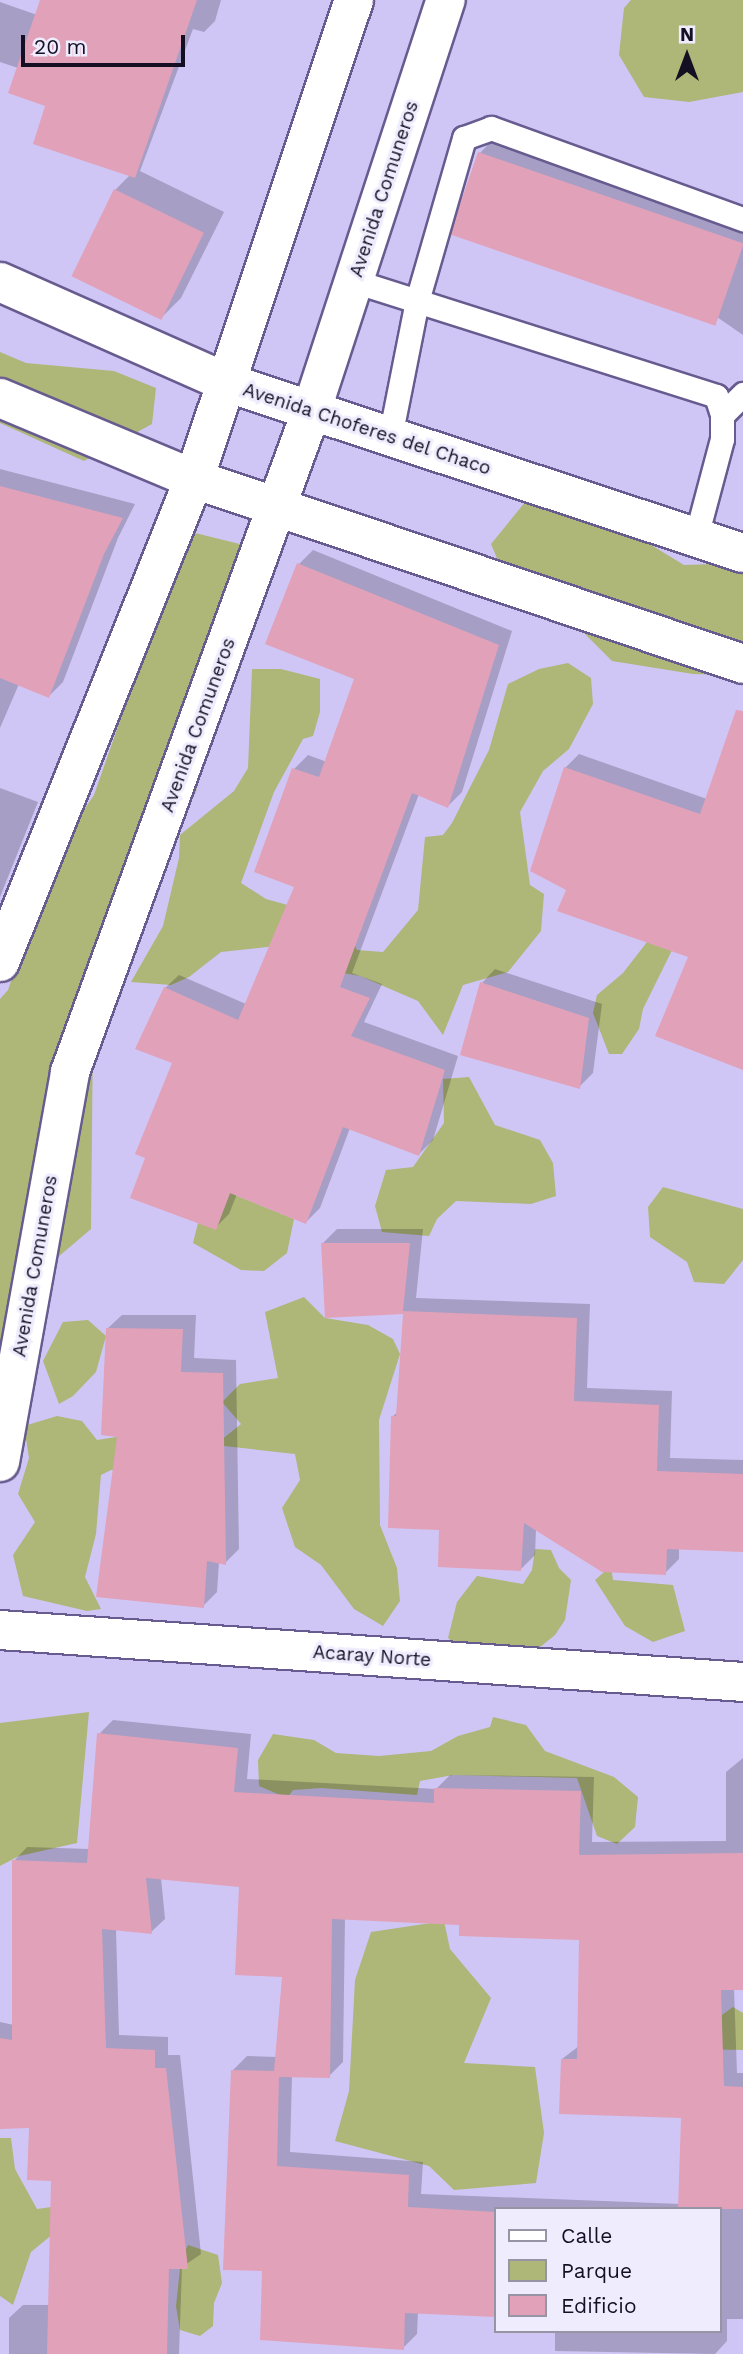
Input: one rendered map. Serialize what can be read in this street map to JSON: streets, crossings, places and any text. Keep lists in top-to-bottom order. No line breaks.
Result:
{"streets":{"street":["Avenida Comuneros","Avenida Choferes del Chaco","Acaray Norte"]},"crossings":[["Avenida Comuneros","Avenida Choferes del Chaco"]],"legend":["Calle","Parque","Edificio"],"scale_bar":"20 m","north":"top"}
